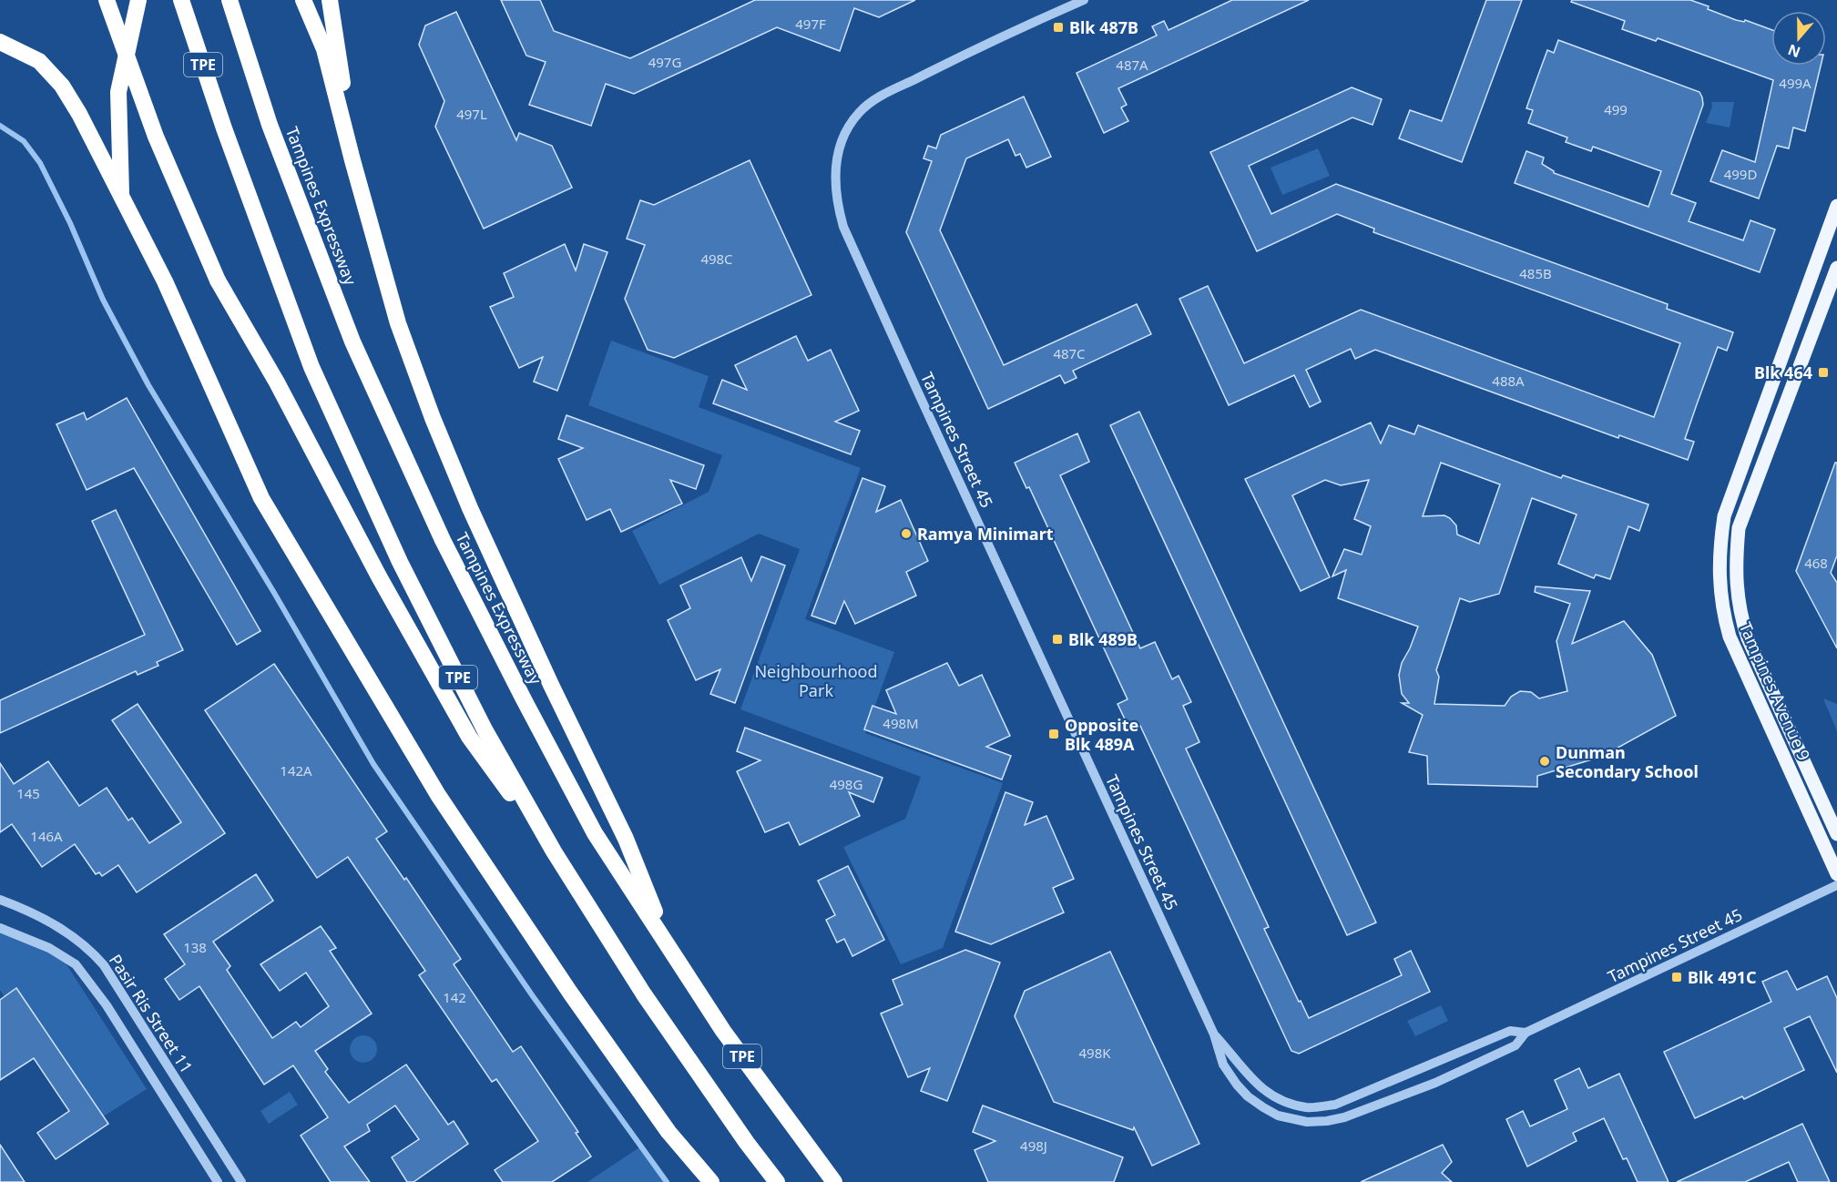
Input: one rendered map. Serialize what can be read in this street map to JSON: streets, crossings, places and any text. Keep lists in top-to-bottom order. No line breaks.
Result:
{"streets":{"highway":["TPE","Tampines Expressway"],"main road":["Tampines Avenue 9"],"street":["Tampines Street 45","Pasir Ris Street 11"]},"parks":["Neighbourhood Park"],"places":{"transit":["Blk 487B","Blk 464","Blk 489B","Opposite Blk 489A","Blk 491C"],"other":["Ramya Minimart","Dunman Secondary School"]},"house_numbers":["497F","497G","487A","499A","499","497L","499D","498C","485B","487C","488A","468","498M","142A","498G","145","146A","138","142","498K","498J"],"north":"bottom"}
